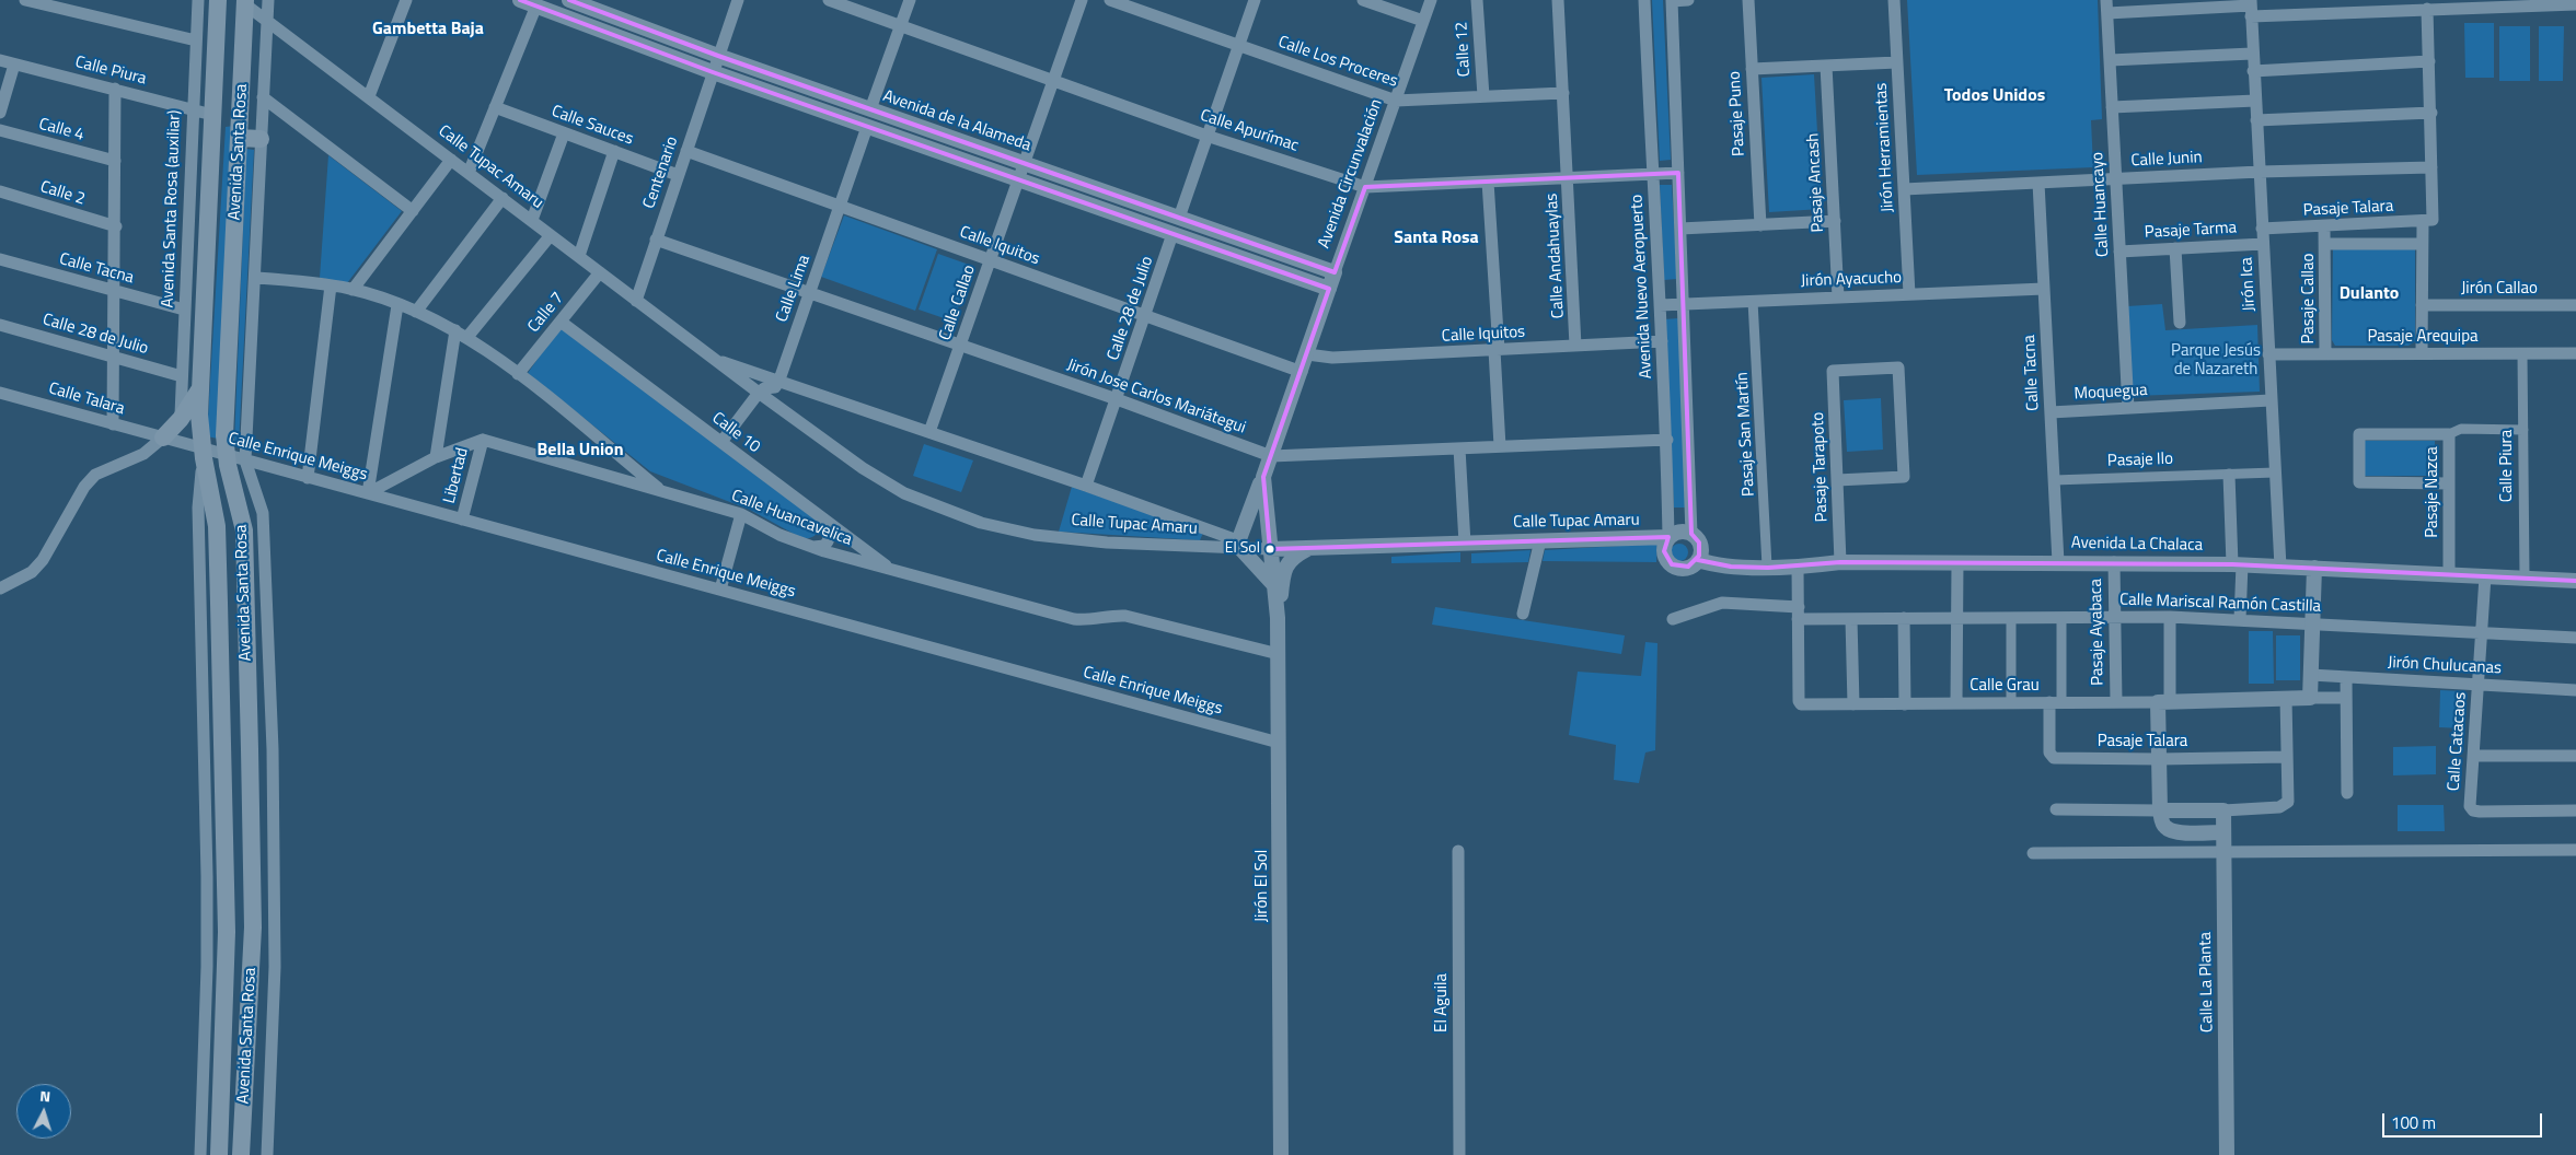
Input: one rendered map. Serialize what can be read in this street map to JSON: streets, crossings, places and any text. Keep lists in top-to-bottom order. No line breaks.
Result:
{"streets":{"main road":["Avenida Santa Rosa"],"street":["Calle 12","Calle Los Proceres","Calle Piura","Pasaje Puno","Avenida de la Alameda","Calle Sauces","Calle 4","Calle Apurímac","Jirón Herramientas","Calle Junin","Calle Tupac Amaru","Centenario","Avenida Circunvalación","Pasaje Ancash","Calle 2","Calle Huancayo","Avenida Santa Rosa (auxiliar)","Pasaje Talara","Pasaje Tarma","Calle Iquitos","Calle Andahuaylas","Calle Tacna","Jirón Ayacucho","Jirón Ica","Avenida Nuevo Aeropuerto","Calle Lima","Jirón Callao","Pasaje Callao","Calle Callao","Calle 28 de Julio","Calle 7","Pasaje Arequipa","Moquegua","Jirón Jose Carlos Mariátegui","Calle Talara","Calle 10","Pasaje San Martín","Calle Enrique Meiggs","Pasaje Ilo","Pasaje Tarapoto","Libertad","Pasaje Nazca","Calle Huancavelica","Avenida La Chalaca","Calle Mariscal Ramón Castilla","Pasaje Ayabaca","Jirón Chulucanas","Calle Grau","Calle Catacaos","Jirón El Sol","Calle La Planta","El Aguila"]},"crossings":[["Calle 12","Calle Los Proceres"],["Calle Los Proceres","Avenida Circunvalación"],["Calle Los Proceres","Calle Andahuaylas"],["Calle Piura","Avenida Santa Rosa"],["Calle Piura","Avenida Santa Rosa (auxiliar)"],["Calle Piura","Pasaje Arequipa"],["Calle Piura","Avenida La Chalaca"],["Avenida de la Alameda","Centenario"],["Avenida de la Alameda","Avenida Circunvalación"],["Avenida de la Alameda","Calle Lima"],["Avenida de la Alameda","Calle Callao"],["Avenida de la Alameda","Calle 28 de Julio"],["Calle Sauces","Centenario"],["Calle Apurímac","Avenida Circunvalación"],["Calle Apurímac","Calle Andahuaylas"],["Calle Apurímac","Avenida Nuevo Aeropuerto"],["Calle Apurímac","Calle Callao"],["Jirón Herramientas","Calle Junin"],["Jirón Herramientas","Jirón Ayacucho"],["Avenida Santa Rosa","Calle Tupac Amaru"],["Avenida Santa Rosa","Calle Enrique Meiggs"],["Calle Junin","Calle Huancayo"],["Calle Junin","Calle Tacna"],["Calle Junin","Jirón Ica"],["Calle Tupac Amaru","Centenario"],["Calle Tupac Amaru","Avenida Circunvalación"],["Calle Tupac Amaru","Avenida Nuevo Aeropuerto"],["Calle Tupac Amaru","Calle Lima"],["Calle Tupac Amaru","Calle Callao"],["Calle Tupac Amaru","Calle 28 de Julio"],["Calle Tupac Amaru","Calle 7"],["Calle Tupac Amaru","Avenida La Chalaca"],["Calle Tupac Amaru","Jirón El Sol"],["Centenario","Calle Iquitos"],["Centenario","Jirón Jose Carlos Mariátegui"],["Avenida Circunvalación","Calle Iquitos"],["Avenida Circunvalación","Jirón Jose Carlos Mariátegui"],["Avenida Circunvalación","Jirón El Sol"],["Pasaje Ancash","Jirón Ayacucho"],["Calle Huancayo","Pasaje Tarma"],["Calle Huancayo","Moquegua"],["Avenida Santa Rosa (auxiliar)","Calle Tacna"],["Avenida Santa Rosa (auxiliar)","Calle 28 de Julio"],["Pasaje Talara","Jirón Ica"],["Pasaje Talara","Pasaje Callao"],["Pasaje Talara","Calle Grau"],["Pasaje Tarma","Jirón Ica"],["Calle Iquitos","Calle Andahuaylas"],["Calle Iquitos","Avenida Nuevo Aeropuerto"],["Calle Iquitos","Calle Lima"],["Calle Iquitos","Calle Callao"],["Calle Iquitos","Calle 28 de Julio"],["Calle Tacna","Jirón Ayacucho"],["Calle Tacna","Moquegua"],["Calle Tacna","Pasaje Ilo"],["Calle Tacna","Avenida La Chalaca"],["Jirón Ayacucho","Avenida Nuevo Aeropuerto"],["Jirón Ayacucho","Pasaje San Martín"],["Jirón Ica","Pasaje Arequipa"],["Jirón Ica","Moquegua"],["Jirón Ica","Pasaje Ilo"],["Jirón Ica","Avenida La Chalaca"],["Avenida Nuevo Aeropuerto","Jirón Jose Carlos Mariátegui"],["Avenida Nuevo Aeropuerto","Avenida La Chalaca"],["Calle Lima","Jirón Jose Carlos Mariátegui"],["Pasaje Callao","Pasaje Arequipa"],["Calle Callao","Jirón Jose Carlos Mariátegui"],["Calle 28 de Julio","Jirón Jose Carlos Mariátegui"],["Calle 7","Calle 10"],["Calle Talara","Calle Enrique Meiggs"],["Calle 10","Calle Huancavelica"],["Pasaje San Martín","Avenida La Chalaca"],["Calle Enrique Meiggs","Libertad"],["Calle Enrique Meiggs","Jirón El Sol"],["Pasaje Tarapoto","Avenida La Chalaca"],["Libertad","Calle Huancavelica"],["Pasaje Nazca","Avenida La Chalaca"],["Calle Huancavelica","Jirón El Sol"],["Avenida La Chalaca","Pasaje Ayabaca"],["Avenida La Chalaca","Calle Grau"],["Avenida La Chalaca","Calle Catacaos"],["Calle Mariscal Ramón Castilla","Pasaje Ayabaca"],["Calle Mariscal Ramón Castilla","Calle Grau"],["Calle Mariscal Ramón Castilla","Calle Catacaos"],["Pasaje Ayabaca","Calle Grau"],["Jirón Chulucanas","Calle Catacaos"]],"districts":["Gambetta Baja","Todos Unidos","Santa Rosa","Dulanto","Bella Union"],"parks":["Parque Jesús de Nazareth"],"places":["El Sol"],"scale_bar":"100 m","north":"top"}
